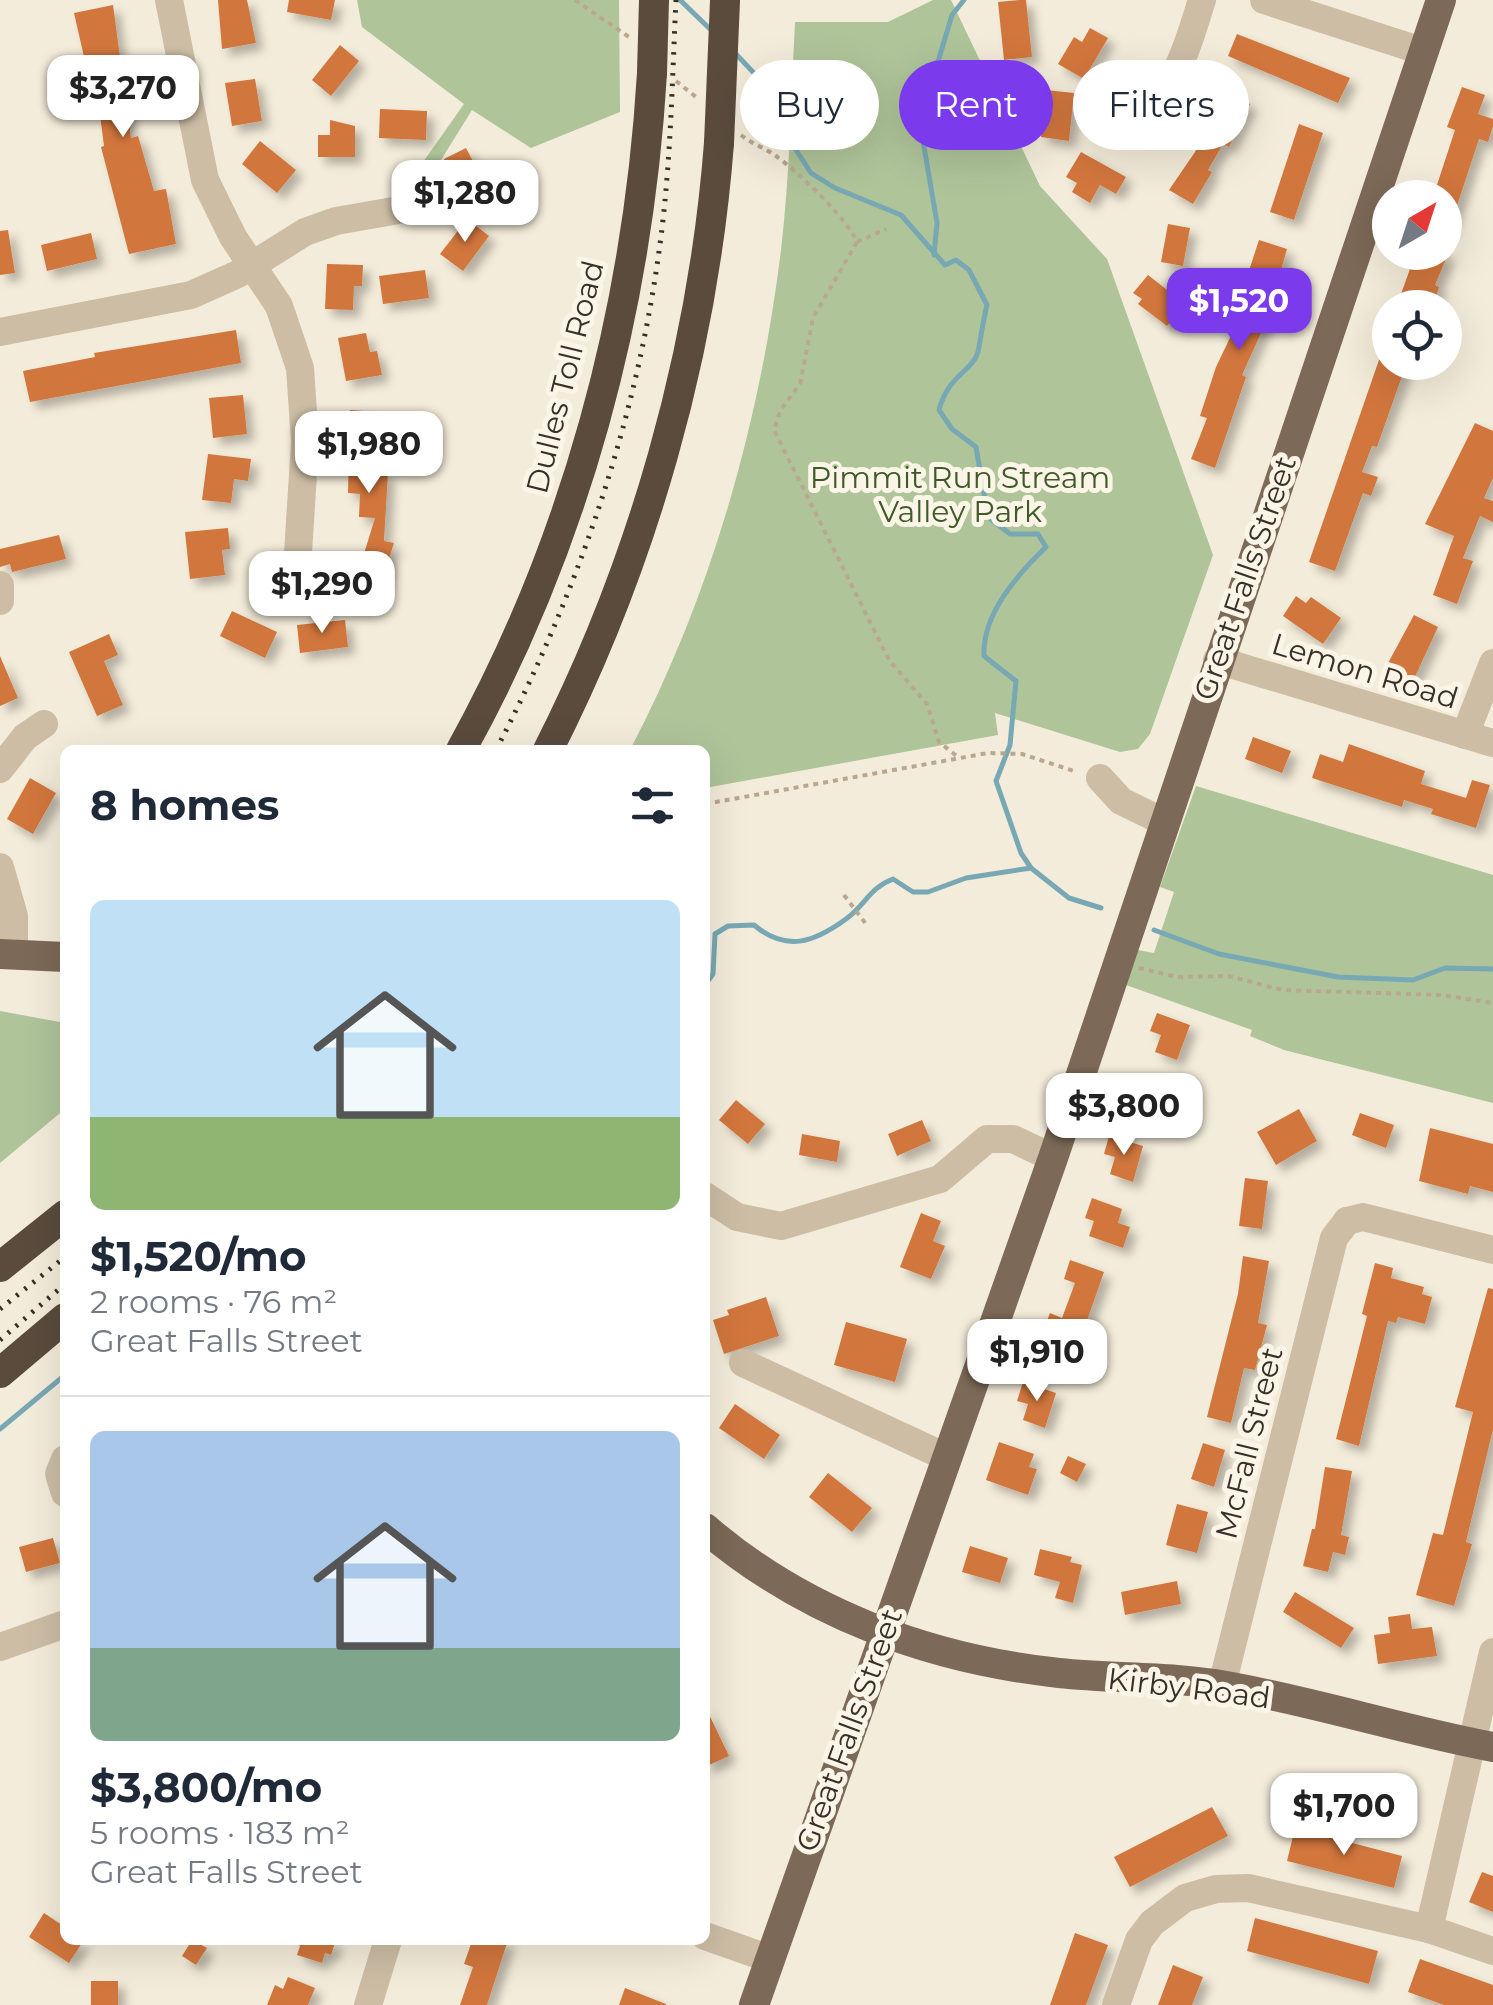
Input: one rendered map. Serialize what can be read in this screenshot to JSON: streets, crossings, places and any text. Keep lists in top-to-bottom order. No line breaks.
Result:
{"streets":{"highway":["Dulles Toll Road"],"main road":["Great Falls Street","Kirby Road"],"street":["Lemon Road","McFall Street"]},"crossings":[["Great Falls Street","Lemon Road"],["Great Falls Street","Kirby Road"],["McFall Street","Kirby Road"]],"parks":["Pimmit Run Stream Valley Park"],"north":"top right","page":{"price":["$3,270","$1,280","$1,520","$1,980","$1,290","$3,800","$1,910","$1,700"],"chip":["Buy","Rent","Filters"],"heading":"8 homes","list":[{"name":"$1,520/mo","note":"2 rooms · 76 m² · Great Falls Street"},{"name":"$3,800/mo","note":"5 rooms · 183 m² · Great Falls Street"}]}}
